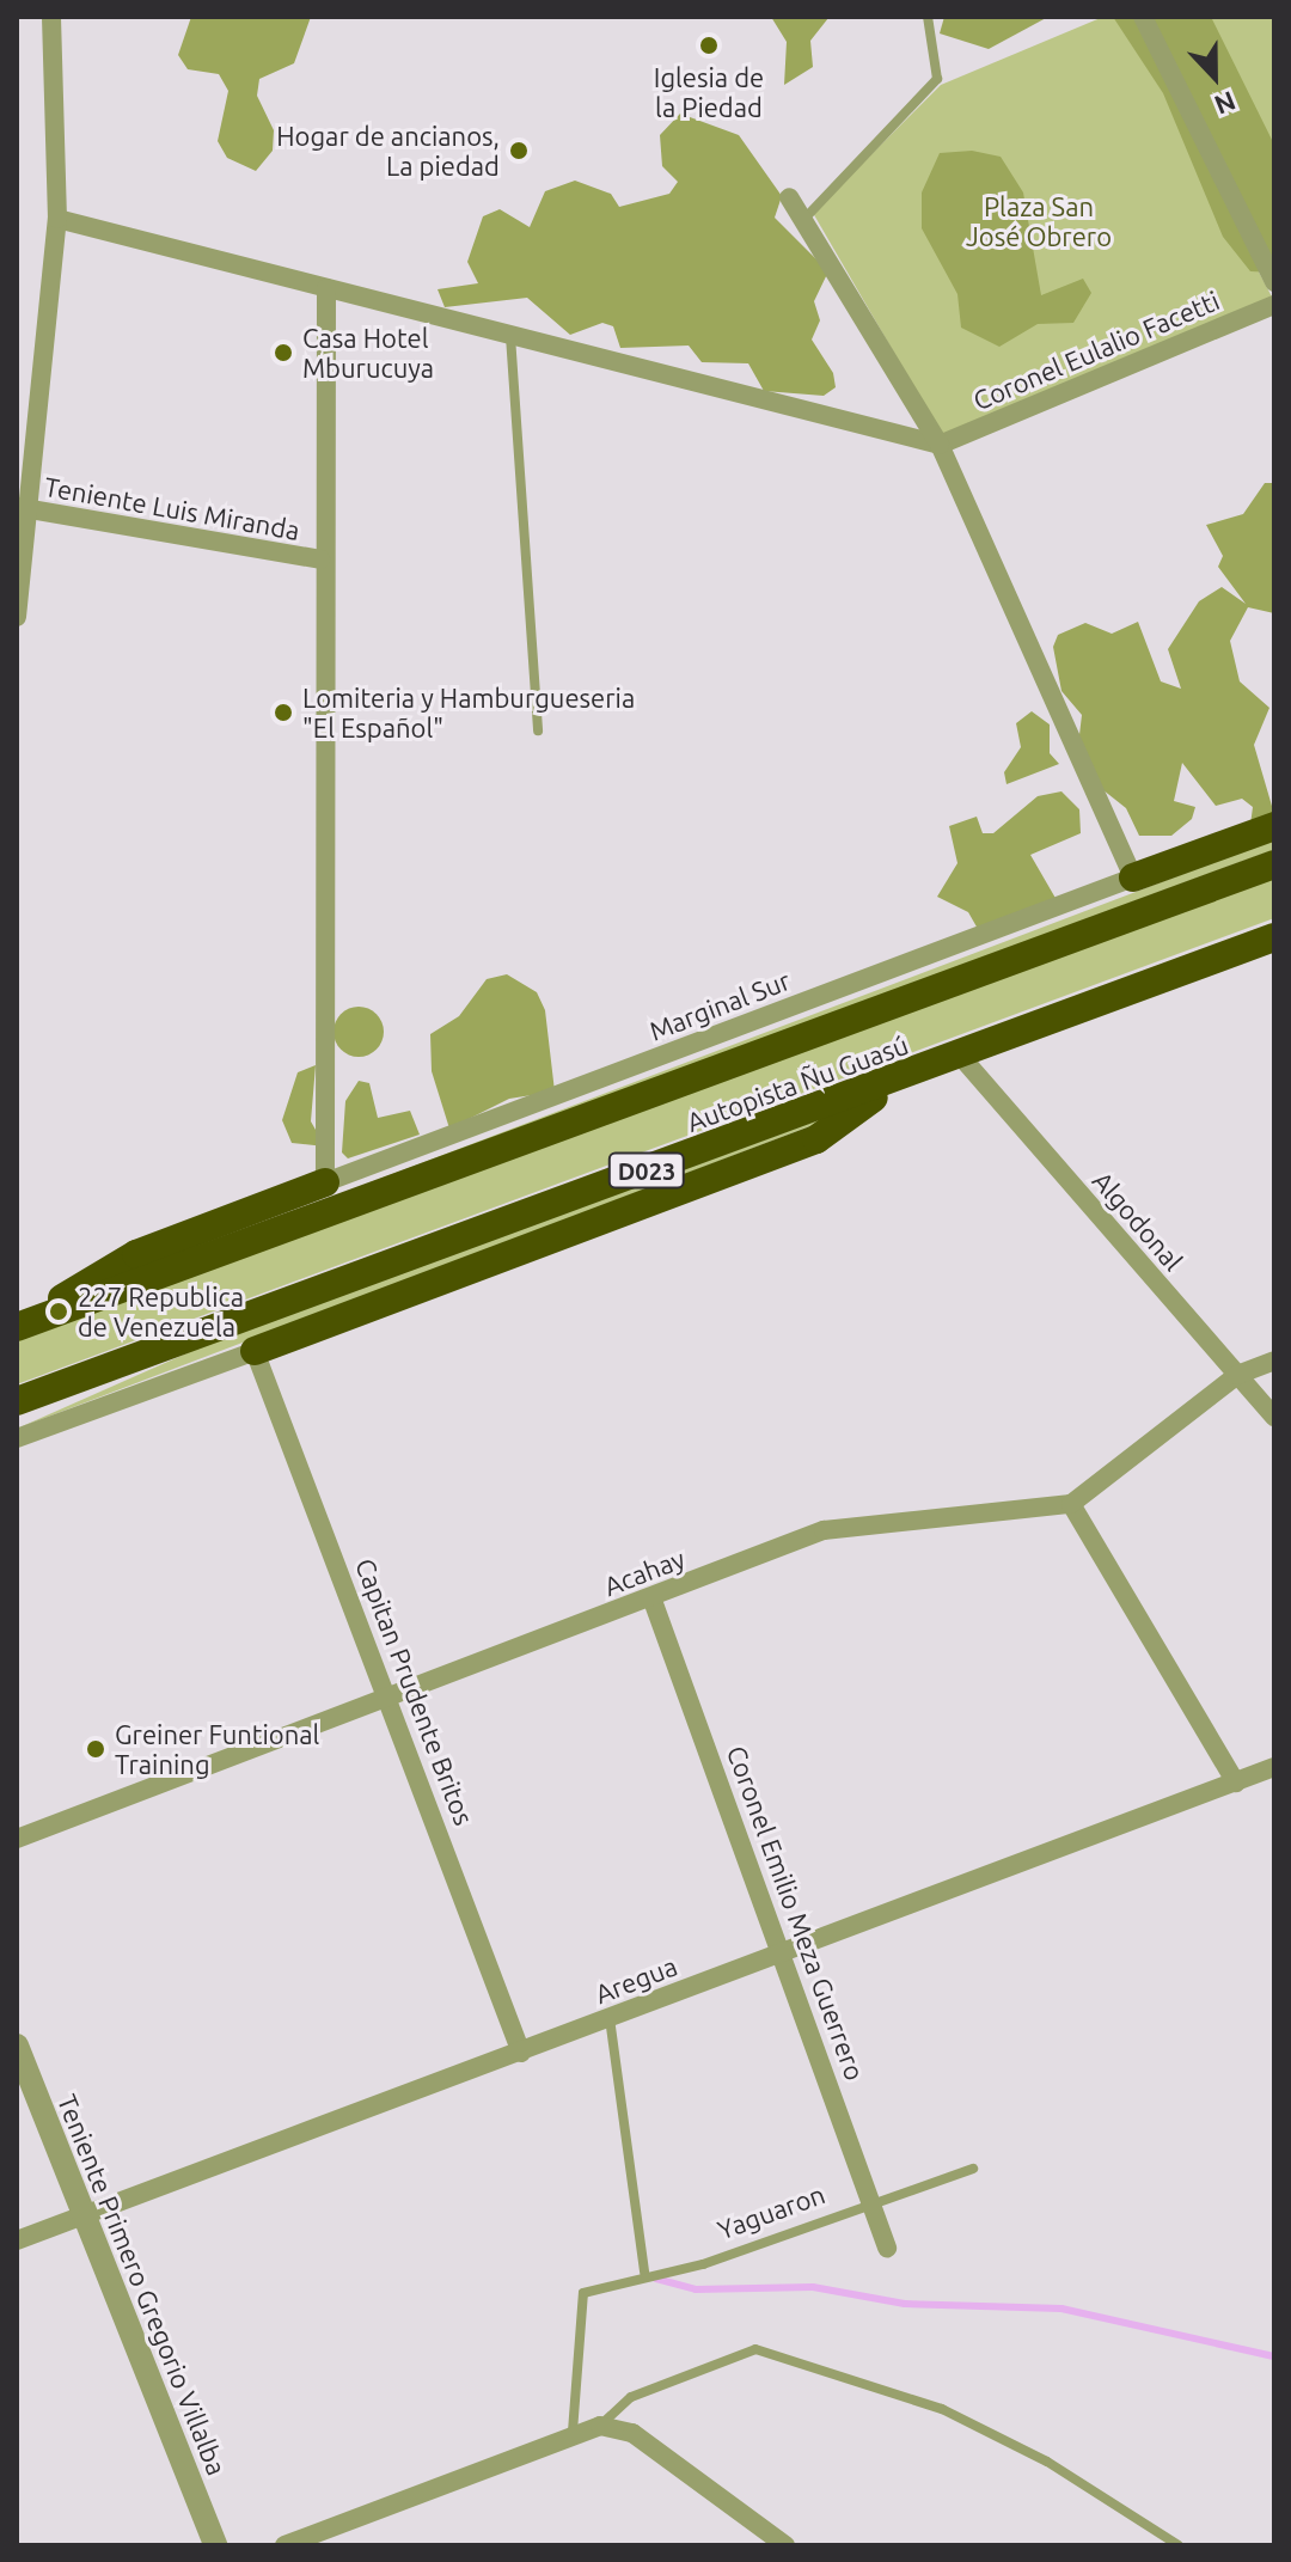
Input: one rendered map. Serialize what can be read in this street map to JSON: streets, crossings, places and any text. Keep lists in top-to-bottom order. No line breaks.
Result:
{"streets":{"highway":["Autopista Ñu Guasú","D023"],"street":["Coronel Eulalio Facetti","Teniente Luis Miranda","Marginal Sur","Algodonal","Acahay","Capitan Prudente Britos","Coronel Emilio Meza Guerrero","Aregua","Teniente Primero Gregorio Villalba"],"lane":["Yaguaron"]},"crossings":[["Autopista Ñu Guasú","Algodonal"],["Algodonal","Acahay"],["Acahay","Capitan Prudente Britos"],["Acahay","Coronel Emilio Meza Guerrero"],["Capitan Prudente Britos","Aregua"],["Coronel Emilio Meza Guerrero","Aregua"],["Coronel Emilio Meza Guerrero","Yaguaron"],["Aregua","Teniente Primero Gregorio Villalba"]],"parks":["Plaza San José Obrero"],"places":["Iglesia de la Piedad","Hogar de ancianos, La piedad","Casa Hotel Mburucuya","Lomiteria y Hamburgueseria \"El Español\"","227 Republica de Venezuela","Greiner Funtional Training"],"north":"bottom"}
